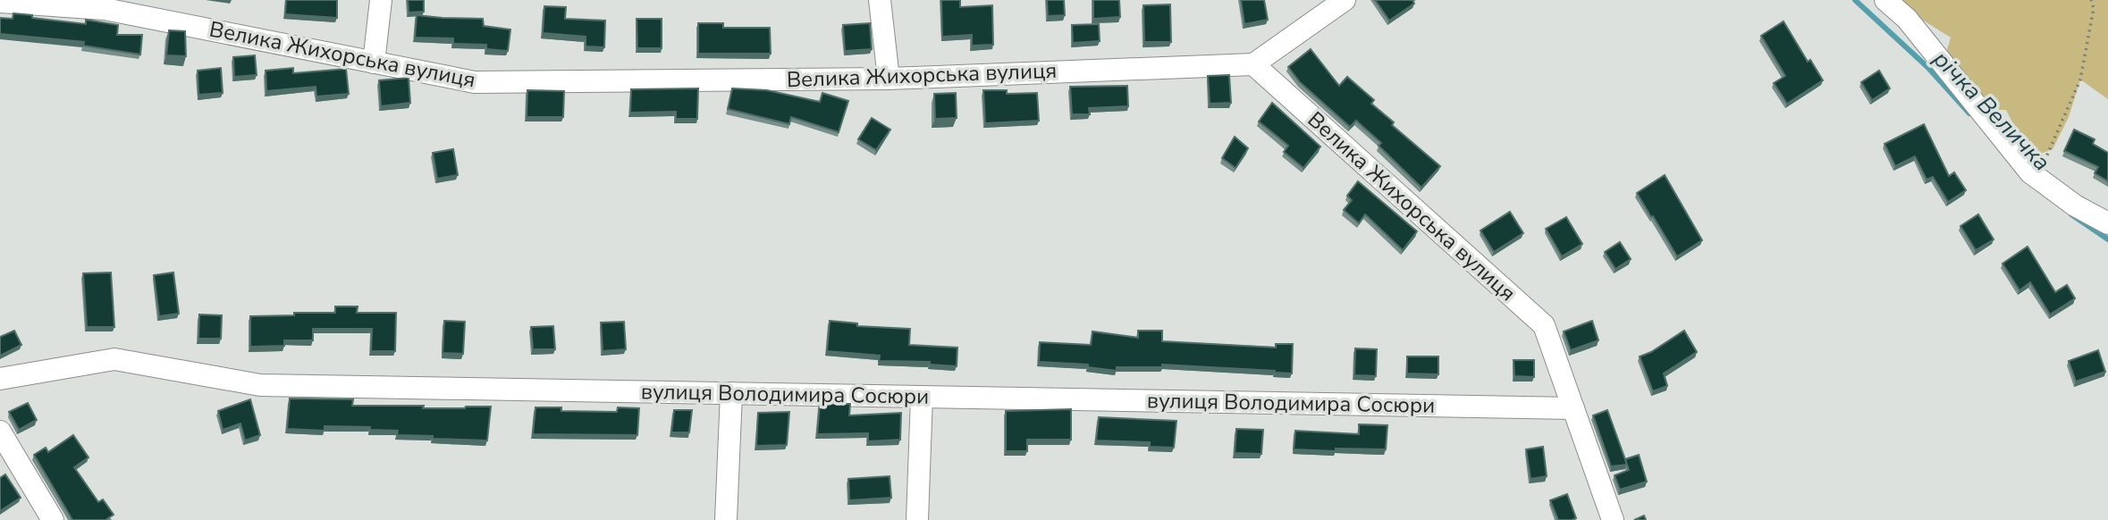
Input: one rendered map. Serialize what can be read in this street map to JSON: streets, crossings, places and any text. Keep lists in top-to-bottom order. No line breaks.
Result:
{"streets":{"street":["Велика Жихорська вулиця","вулиця Володимира Сосюри"]},"crossings":[["Велика Жихорська вулиця","вулиця Володимира Сосюри"]],"water":["річка Величка"]}
